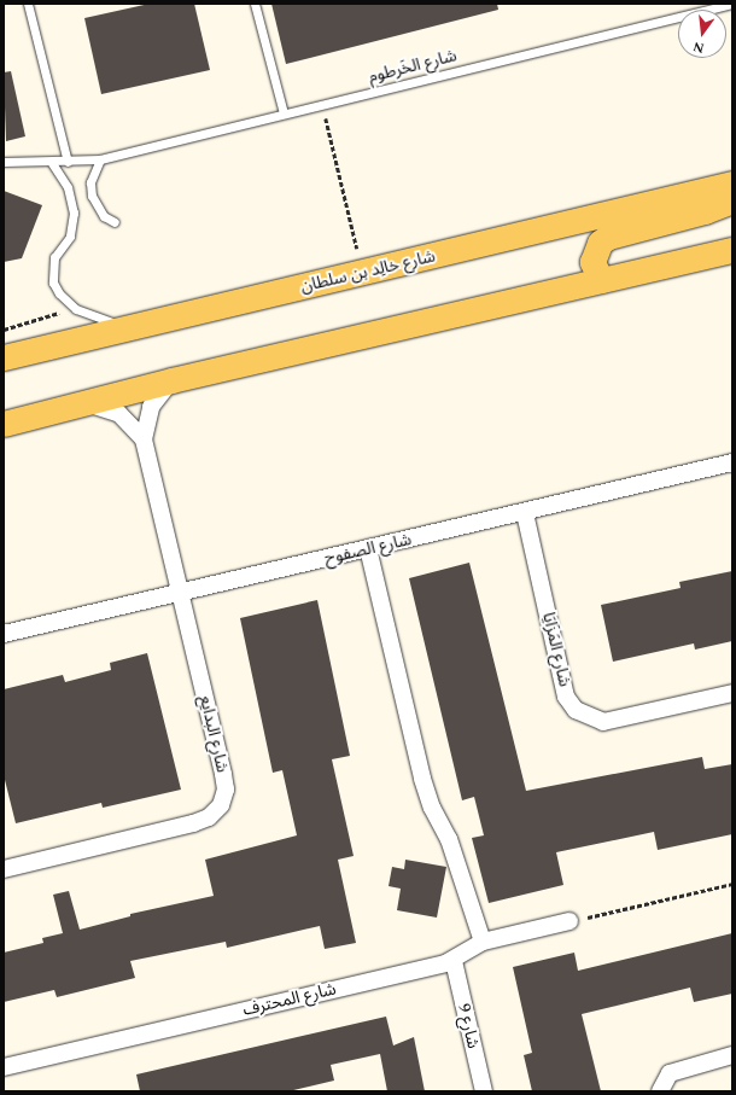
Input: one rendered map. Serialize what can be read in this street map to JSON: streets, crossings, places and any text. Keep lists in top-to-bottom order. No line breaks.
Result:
{"streets":{"main road":["شارع خالِد بن سلطان"],"street":["شارع الصفوح","شارع المَزَايَا","شارع البدايع","شارع المحترف","شارع 9"],"lane":["شارع الخَرطوم"]},"crossings":[["شارع الصفوح","شارع المَزَايَا"],["شارع الصفوح","شارع البدايع"],["شارع المحترف","شارع 9"]],"north":"bottom"}
